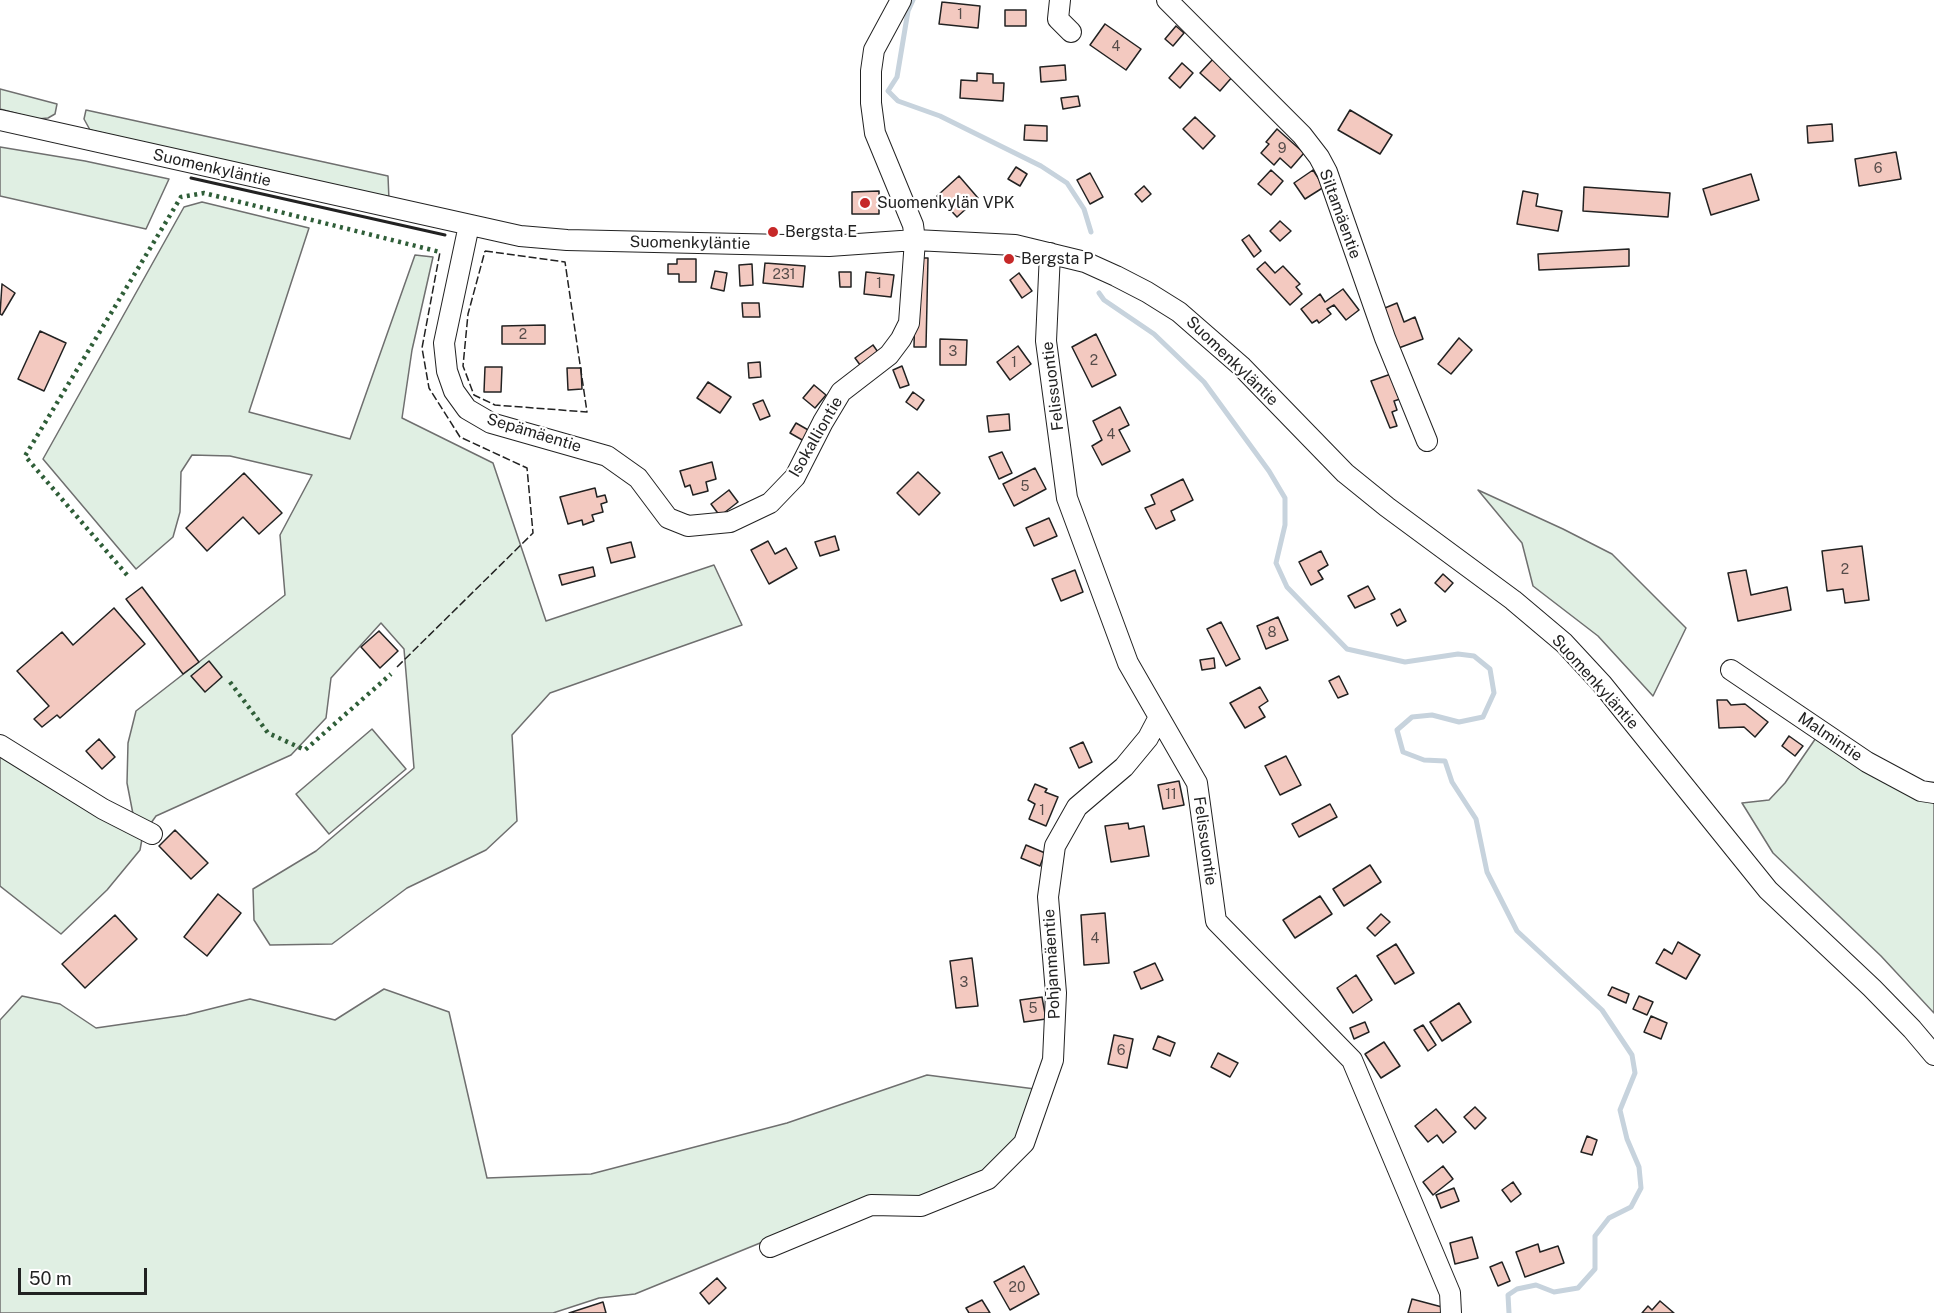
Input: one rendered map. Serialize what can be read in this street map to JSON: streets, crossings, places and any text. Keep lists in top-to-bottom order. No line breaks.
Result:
{"streets":{"street":["Suomenkyläntie","Siltamäentie","Felissuontie","Sepämäentie","Isokalliontie","Malmintie","Pohjanmäentie"]},"crossings":[["Suomenkyläntie","Felissuontie"],["Suomenkyläntie","Sepämäentie"],["Suomenkyläntie","Isokalliontie"],["Felissuontie","Pohjanmäentie"],["Sepämäentie","Isokalliontie"]],"places":["Suomenkylän VPK","Bergsta E","Bergsta P"],"house_numbers":["1","4","9","6","231","1","2","3","2","1","4","5","2","8","11","1","4","3","5","6","20"],"scale_bar":"50 m"}
